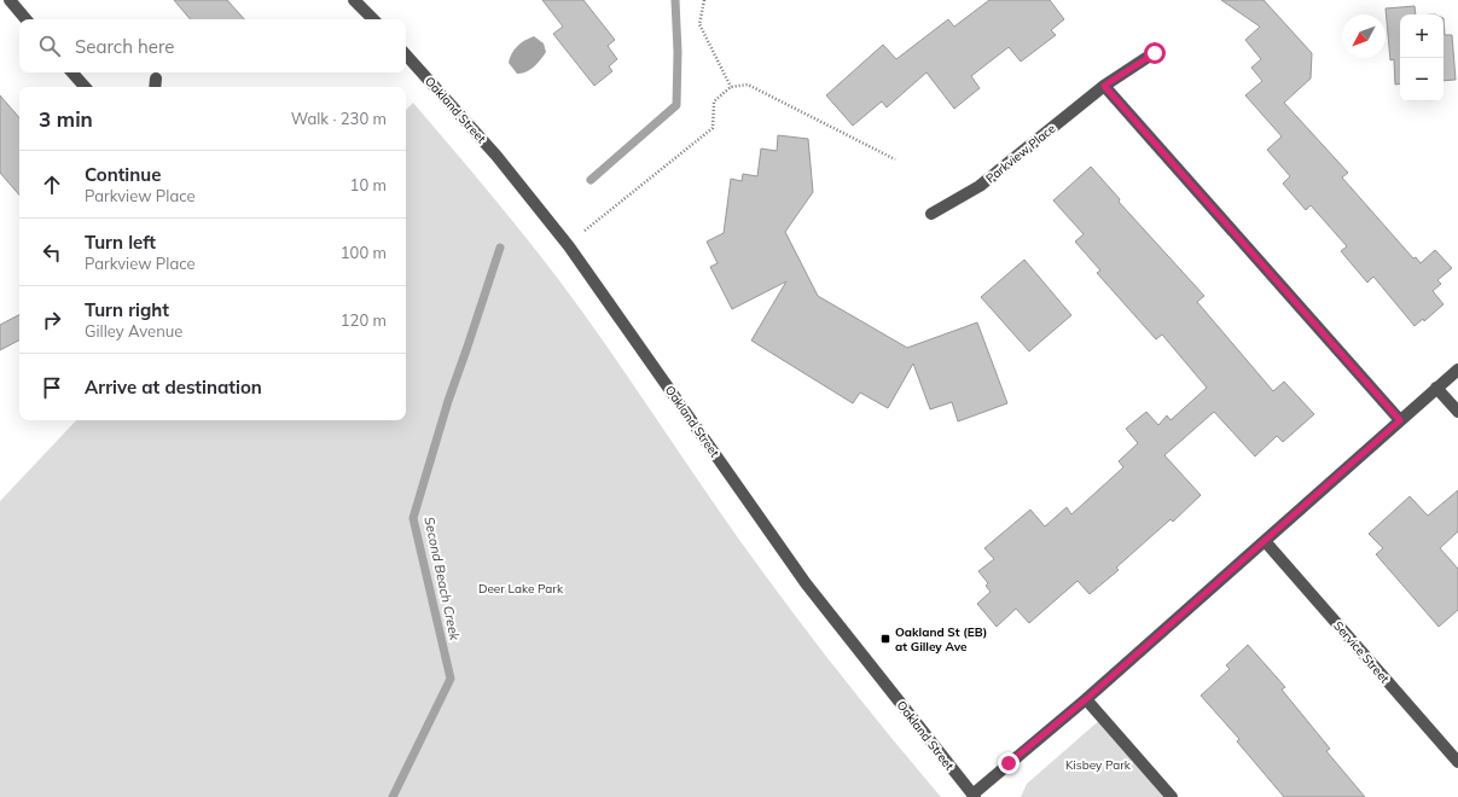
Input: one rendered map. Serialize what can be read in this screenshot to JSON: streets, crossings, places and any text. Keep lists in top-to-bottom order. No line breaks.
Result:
{"streets":{"street":["Oakland Street","Parkview Place","Service Street"]},"water":["Second Beach Creek"],"parks":["Deer Lake Park","Kisbey Park"],"places":{"transit":["Oakland St (EB) at Gilley Ave"]},"north":"bottom left","page":{"map_buttons":["+","−"],"search":"Search here","heading":["3 min","Walk · 230 m"],"list":[["Continue","Parkview Place","10 m"],["Turn left","Parkview Place","100 m"],["Turn right","Gilley Avenue","120 m"],"Arrive at destination"]}}
